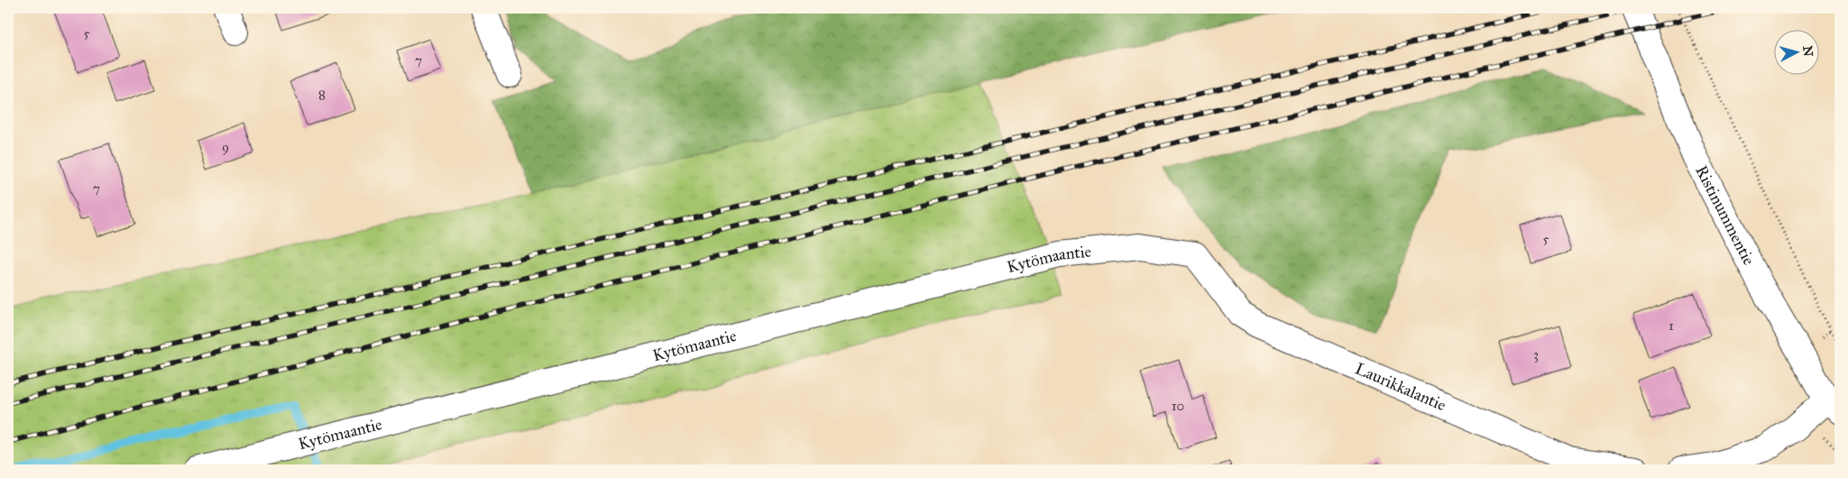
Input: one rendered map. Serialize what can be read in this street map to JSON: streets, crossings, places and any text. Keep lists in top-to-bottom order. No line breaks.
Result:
{"streets":{"street":["Ristinummentie","Kytömaantie","Laurikkalantie"]},"crossings":[["Kytömaantie","Laurikkalantie"]],"house_numbers":["5","7","8","9","7","5","1","3","10"],"north":"right"}
